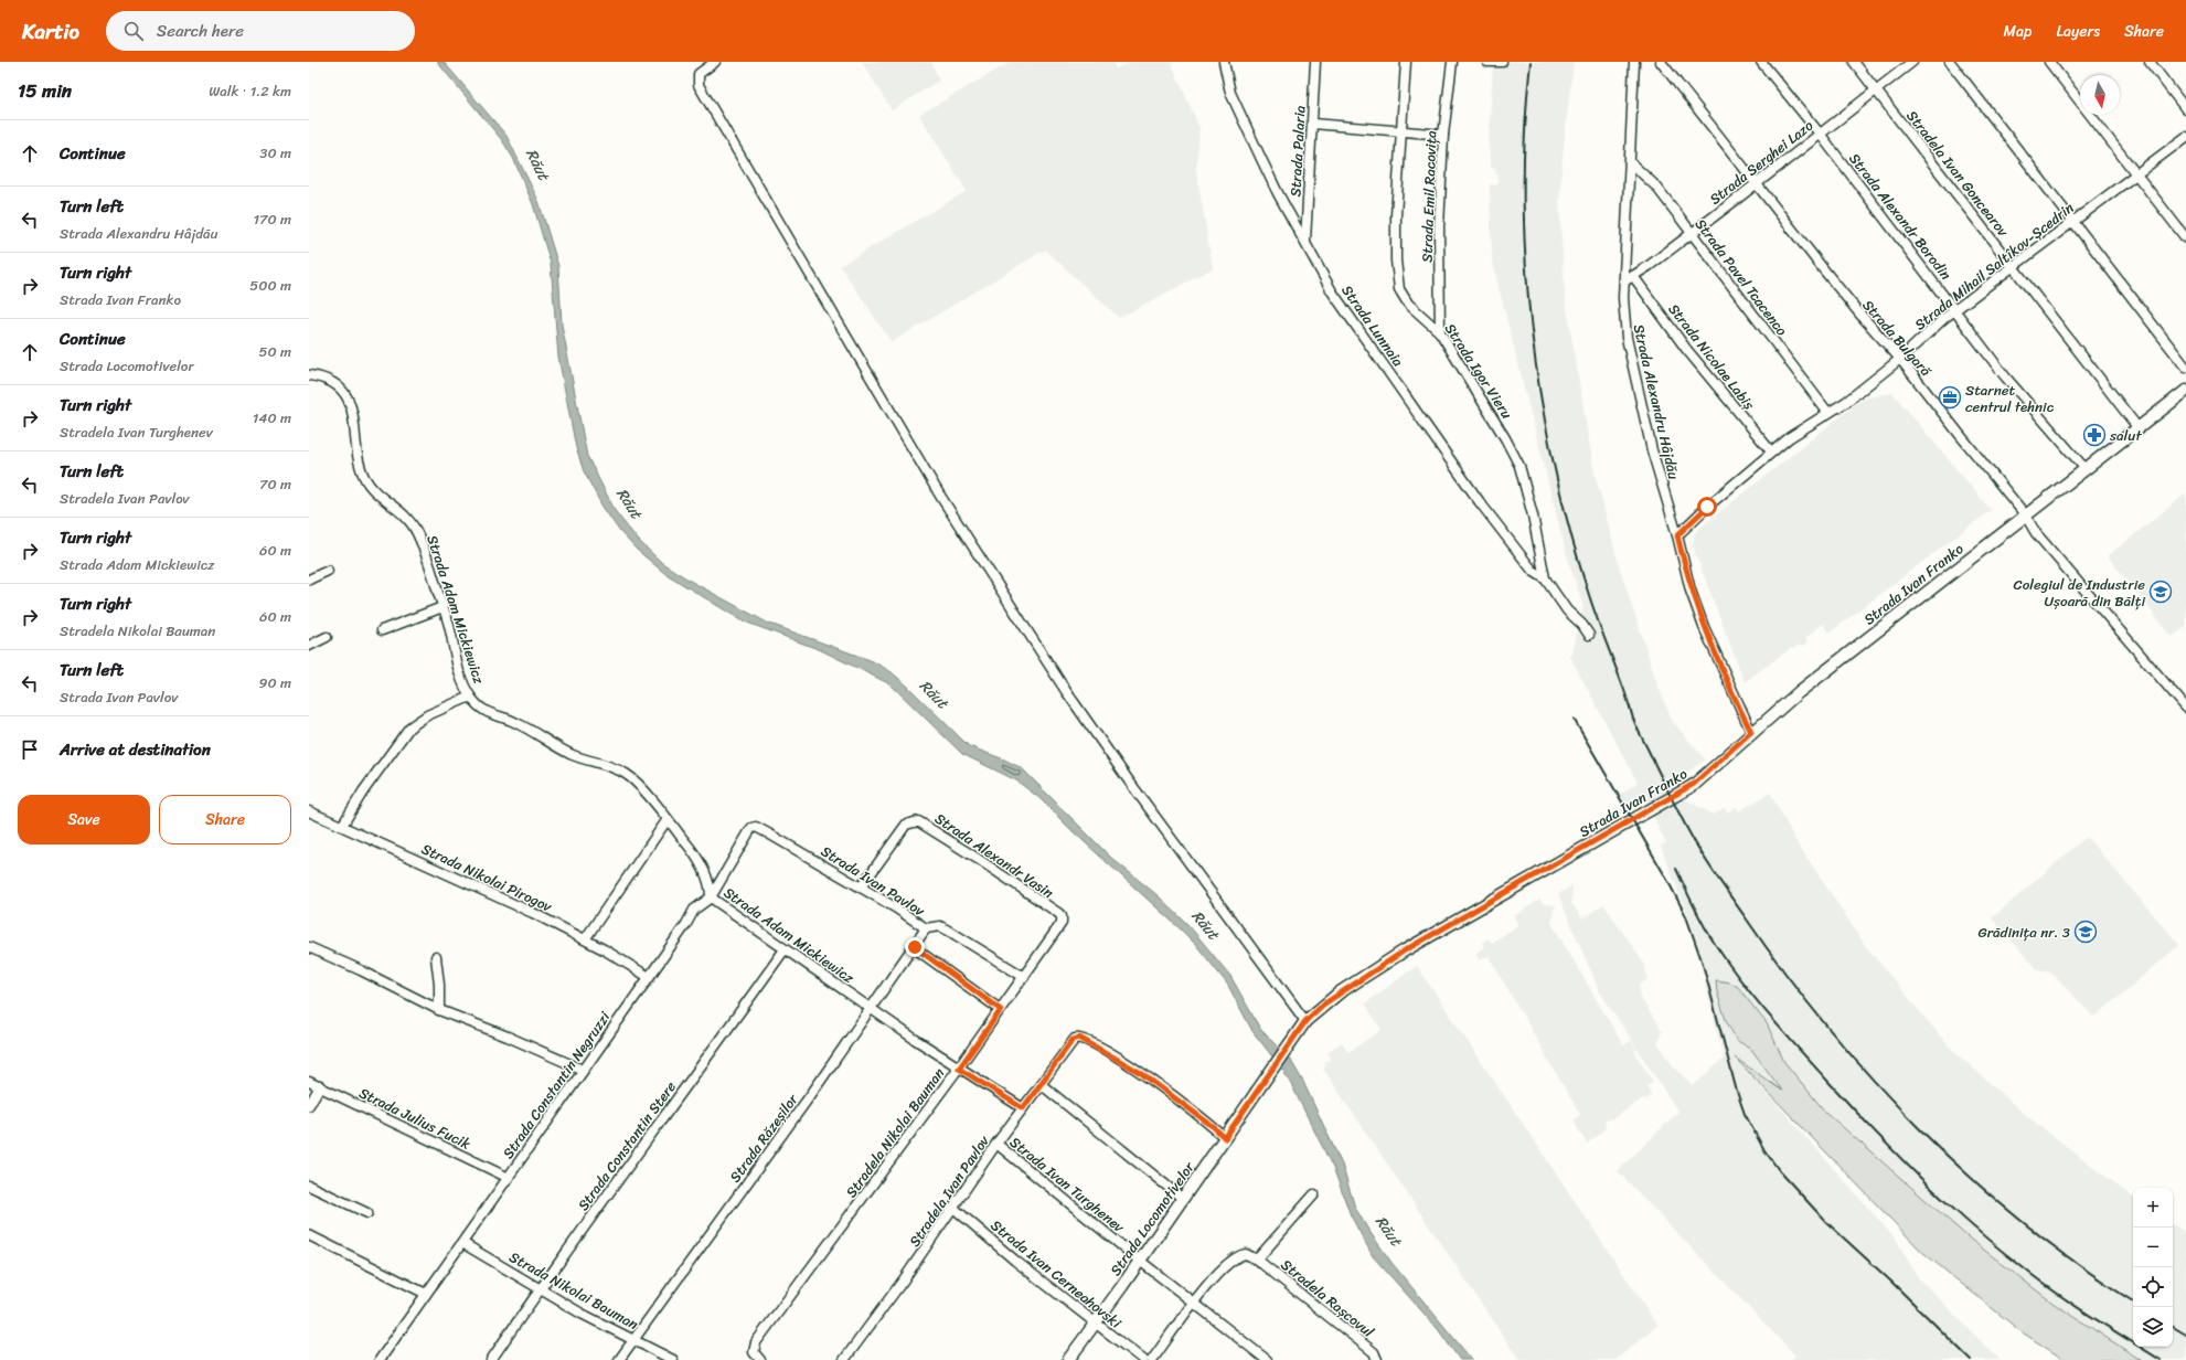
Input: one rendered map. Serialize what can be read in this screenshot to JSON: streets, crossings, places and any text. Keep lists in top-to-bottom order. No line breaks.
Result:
{"streets":{"main road":["Strada Ivan Franko","Strada Locomotivelor"],"street":["Strada Palaria","Strada Serghei Lazo","Stradela Ivan Goncearov","Strada Emil Racovița","Strada Alexandr Borodin","Strada Mihail Saltîkov-Șcedrin","Strada Pavel Tcacenco","Strada Lunnaia","Strada Bulgară","Strada Nicolae Labiș","Strada Igor Vieru","Strada Alexandru Hâjdău","Strada Adam Mickiewicz","Strada Alexandr Vasin","Strada Nikolai Pirogov","Strada Ivan Pavlov","Strada Constantin Negruzzi","Strada Julius Fucik","Stradela Nikolai Bauman","Strada Răzeșilor","Strada Constantin Stere","Strada Ivan Turghenev","Stradela Ivan Pavlov","Strada Ivan Cerneahovski","Strada Nikolai Bauman","Stradela Rașcovul"]},"crossings":[["Strada Palaria","Strada Lunnaia"],["Strada Serghei Lazo","Stradela Ivan Goncearov"],["Strada Serghei Lazo","Strada Alexandr Borodin"],["Strada Serghei Lazo","Strada Pavel Tcacenco"],["Strada Serghei Lazo","Strada Bulgară"],["Strada Serghei Lazo","Strada Nicolae Labiș"],["Strada Serghei Lazo","Strada Alexandru Hâjdău"],["Stradela Ivan Goncearov","Strada Mihail Saltîkov-Șcedrin"],["Stradela Ivan Goncearov","Strada Ivan Franko"],["Strada Emil Racovița","Strada Igor Vieru"],["Strada Alexandr Borodin","Strada Mihail Saltîkov-Șcedrin"],["Strada Alexandr Borodin","Strada Ivan Franko"],["Strada Mihail Saltîkov-Șcedrin","Strada Pavel Tcacenco"],["Strada Mihail Saltîkov-Șcedrin","Strada Bulgară"],["Strada Mihail Saltîkov-Șcedrin","Strada Nicolae Labiș"],["Strada Mihail Saltîkov-Șcedrin","Strada Alexandru Hâjdău"],["Strada Pavel Tcacenco","Strada Alexandru Hâjdău"],["Strada Lunnaia","Strada Igor Vieru"],["Strada Bulgară","Strada Ivan Franko"],["Strada Alexandru Hâjdău","Strada Ivan Franko"],["Strada Ivan Franko","Strada Locomotivelor"],["Strada Adam Mickiewicz","Strada Constantin Negruzzi"],["Strada Adam Mickiewicz","Stradela Nikolai Bauman"],["Strada Adam Mickiewicz","Strada Răzeșilor"],["Strada Adam Mickiewicz","Strada Constantin Stere"],["Strada Adam Mickiewicz","Stradela Ivan Pavlov"],["Strada Alexandr Vasin","Strada Ivan Pavlov"],["Strada Alexandr Vasin","Stradela Nikolai Bauman"],["Strada Nikolai Pirogov","Strada Constantin Negruzzi"],["Strada Ivan Pavlov","Strada Constantin Negruzzi"],["Strada Ivan Pavlov","Stradela Nikolai Bauman"],["Strada Ivan Pavlov","Strada Răzeșilor"],["Strada Constantin Negruzzi","Strada Julius Fucik"],["Strada Constantin Negruzzi","Strada Nikolai Bauman"],["Strada Răzeșilor","Strada Nikolai Bauman"],["Strada Constantin Stere","Strada Nikolai Bauman"],["Strada Ivan Turghenev","Stradela Ivan Pavlov"],["Strada Ivan Turghenev","Strada Locomotivelor"],["Stradela Ivan Pavlov","Strada Locomotivelor"],["Stradela Ivan Pavlov","Strada Ivan Cerneahovski"],["Strada Locomotivelor","Strada Ivan Cerneahovski"]],"water":["Răut"],"places":{"office":["Starnet centrul tehnic"],"pharmacy":["salut"],"school or university":["Colegiul de Industrie Ușoară din Bălți","Grădinița nr. 3"]},"north":"bottom","page":{"header":"Kartio","search":"Search here","nav":["Map","Layers","Share"],"heading":["15 min","Walk · 1.2 km"],"list":[["Continue","30 m"],["Turn left","Strada Alexandru Hâjdău","170 m"],["Turn right","Strada Ivan Franko","500 m"],["Continue","Strada Locomotivelor","50 m"],["Turn right","Stradela Ivan Turghenev","140 m"],["Turn left","Stradela Ivan Pavlov","70 m"],["Turn right","Strada Adam Mickiewicz","60 m"],["Turn right","Stradela Nikolai Bauman","60 m"],["Turn left","Strada Ivan Pavlov","90 m"],"Arrive at destination"],"buttons":["Save","Share"],"map_buttons":["+","−"]}}
